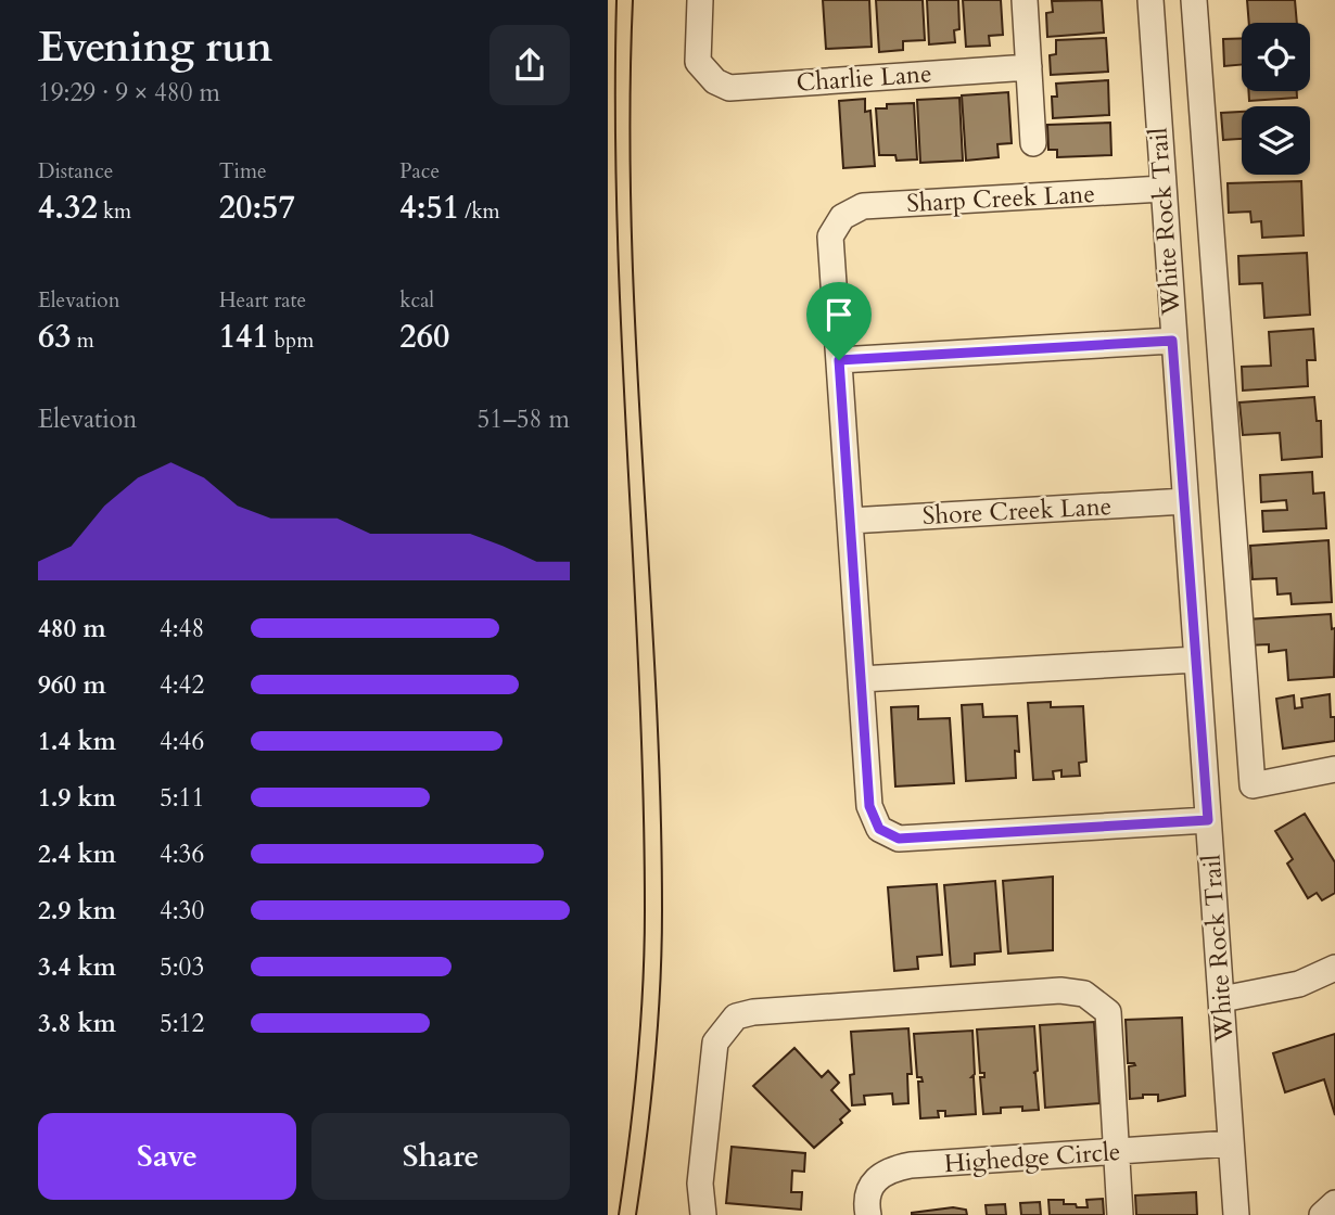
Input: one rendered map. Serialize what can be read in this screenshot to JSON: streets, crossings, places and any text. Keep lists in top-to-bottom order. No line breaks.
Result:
{"streets":{"street":["Charlie Lane","Sharp Creek Lane","White Rock Trail","Shore Creek Lane","Highedge Circle"]},"crossings":[["Sharp Creek Lane","White Rock Trail"],["White Rock Trail","Shore Creek Lane"],["White Rock Trail","Highedge Circle"]],"page":{"heading":["Evening run","19:29 · 9 × 480 m"],"stats":[["Distance","4.32 km"],["Time","20:57"],["Pace","4:51 /km"],["Elevation","63 m"],["Heart rate","141 bpm"],["kcal","260"]],"chart":["Elevation","51–58 m"],"list":[{"name":"480 m","note":"4:48"},{"name":"960 m","note":"4:42"},{"name":"1.4 km","note":"4:46"},{"name":"1.9 km","note":"5:11"},{"name":"2.4 km","note":"4:36"},{"name":"2.9 km","note":"4:30"},{"name":"3.4 km","note":"5:03"},{"name":"3.8 km","note":"5:12"}],"buttons":["Save","Share"]}}
